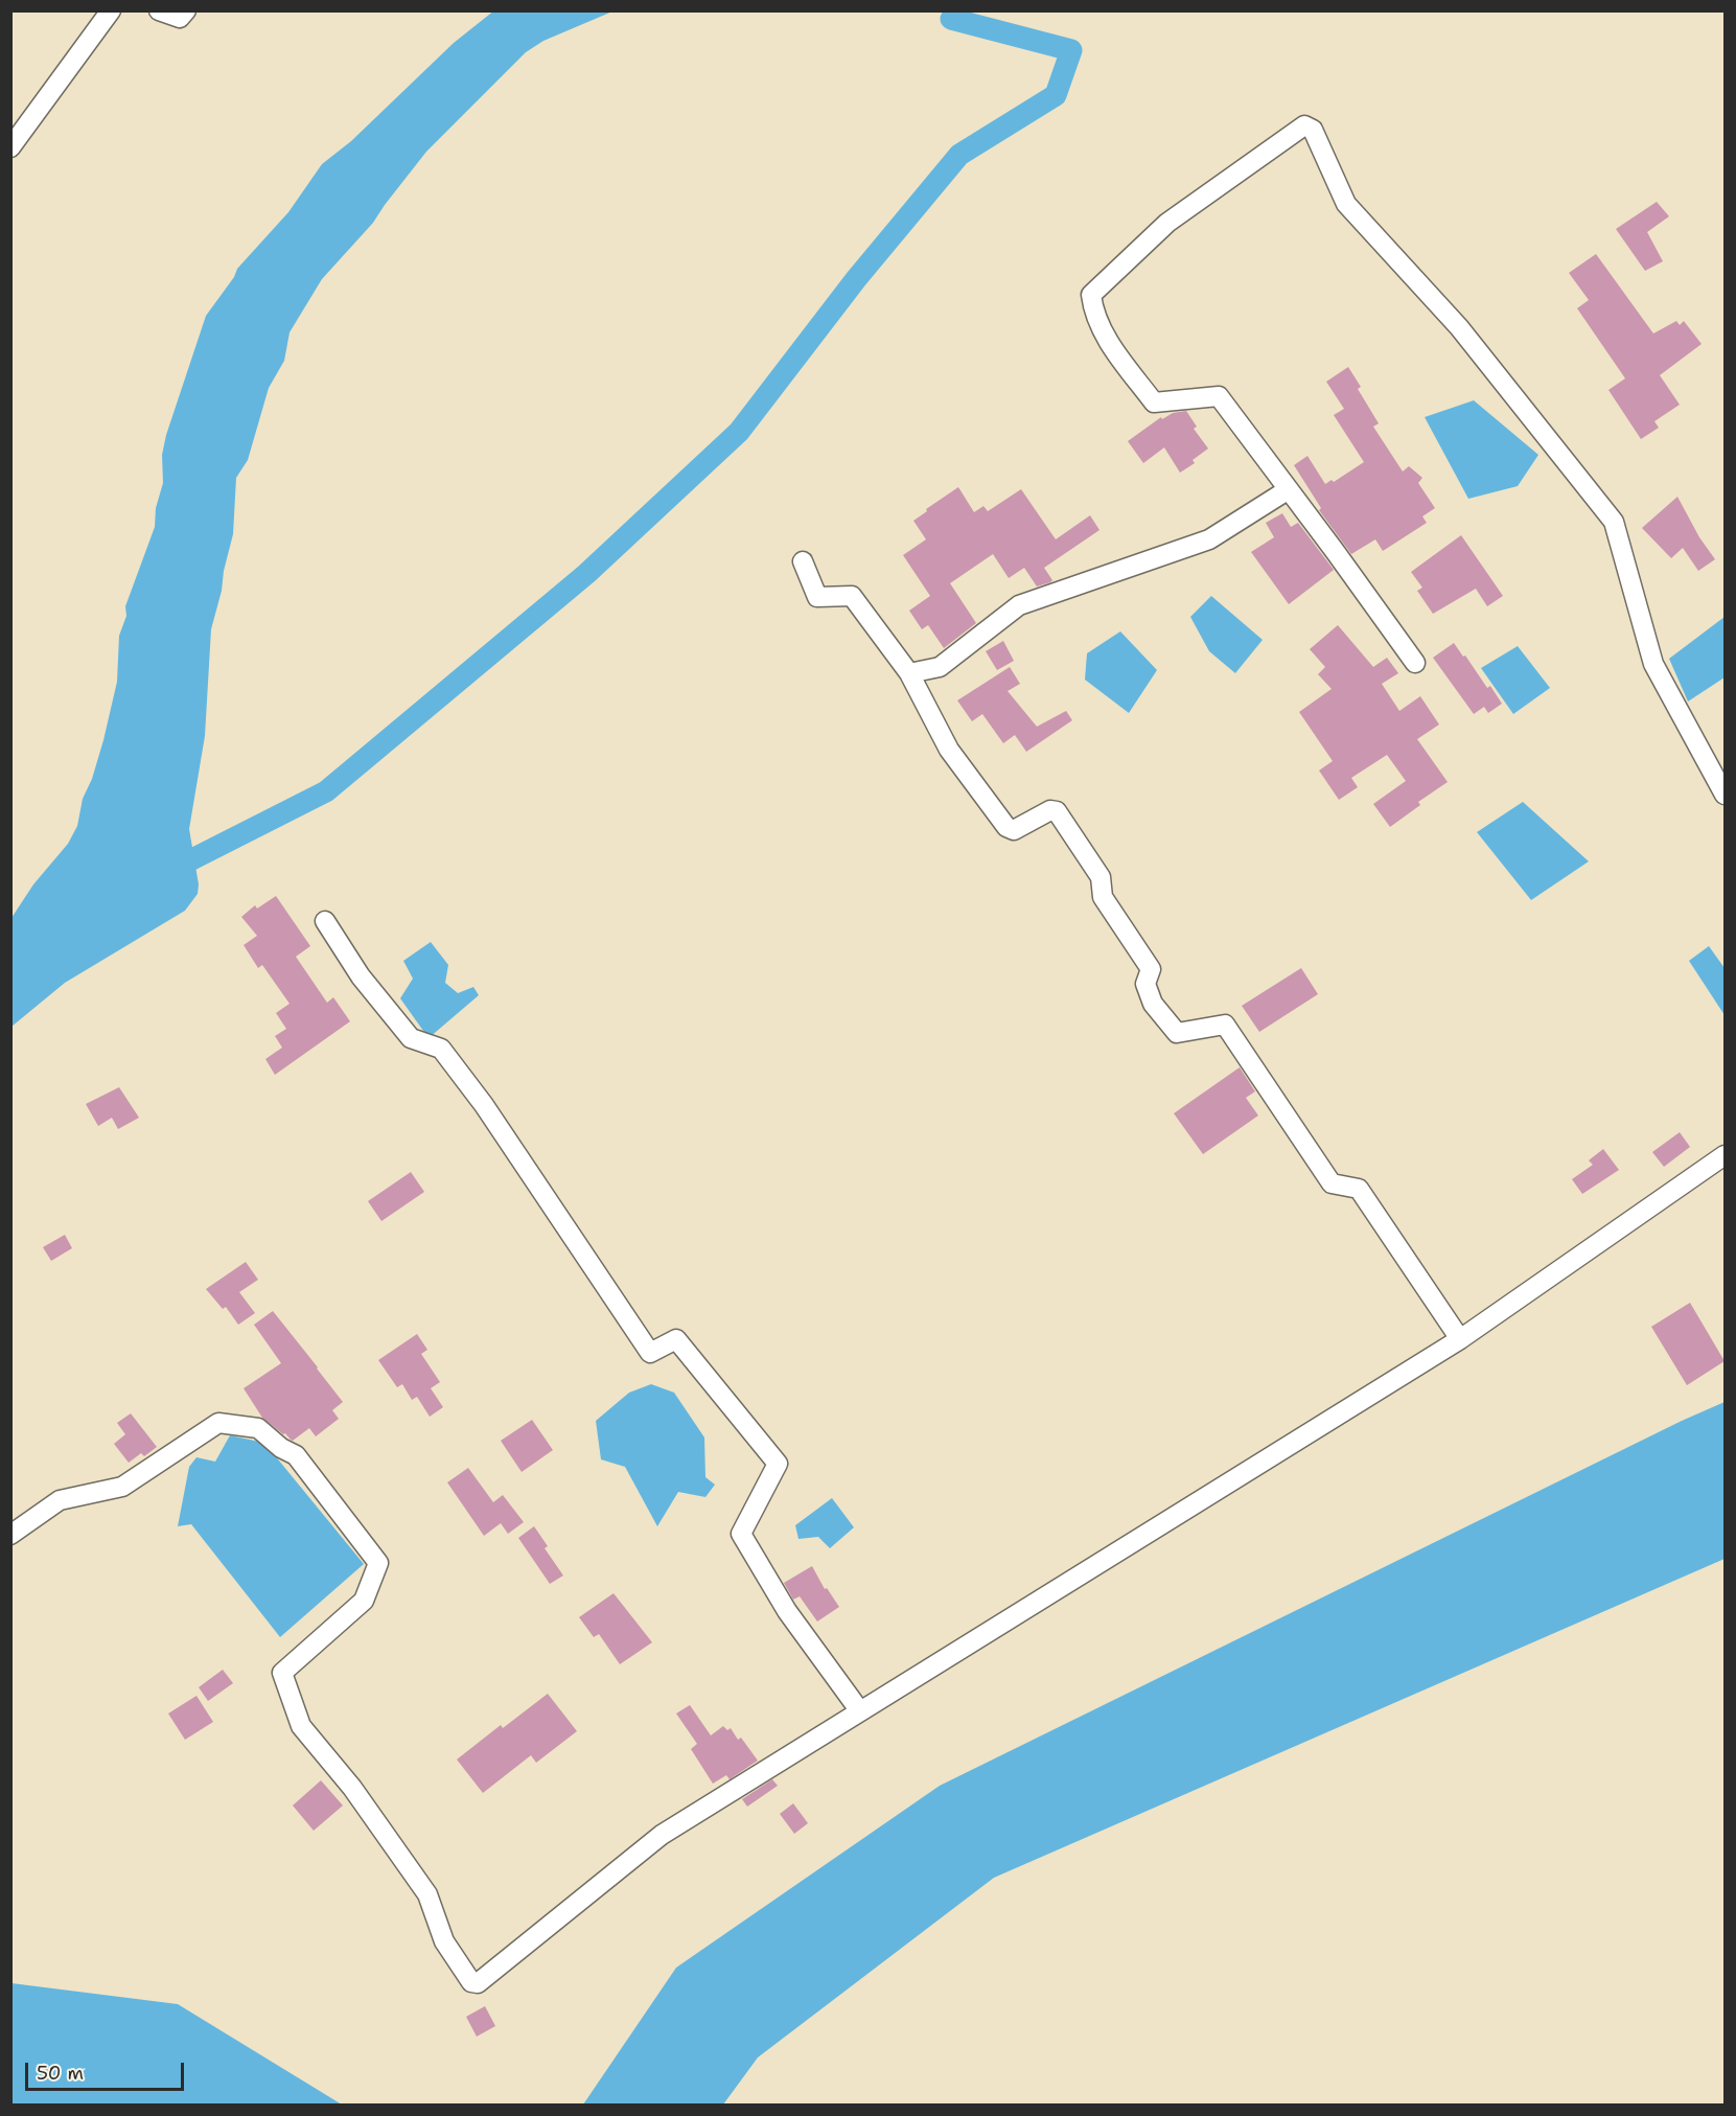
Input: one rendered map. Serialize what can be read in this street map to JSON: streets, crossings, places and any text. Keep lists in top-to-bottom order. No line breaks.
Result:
{"scale_bar":"50 m"}
